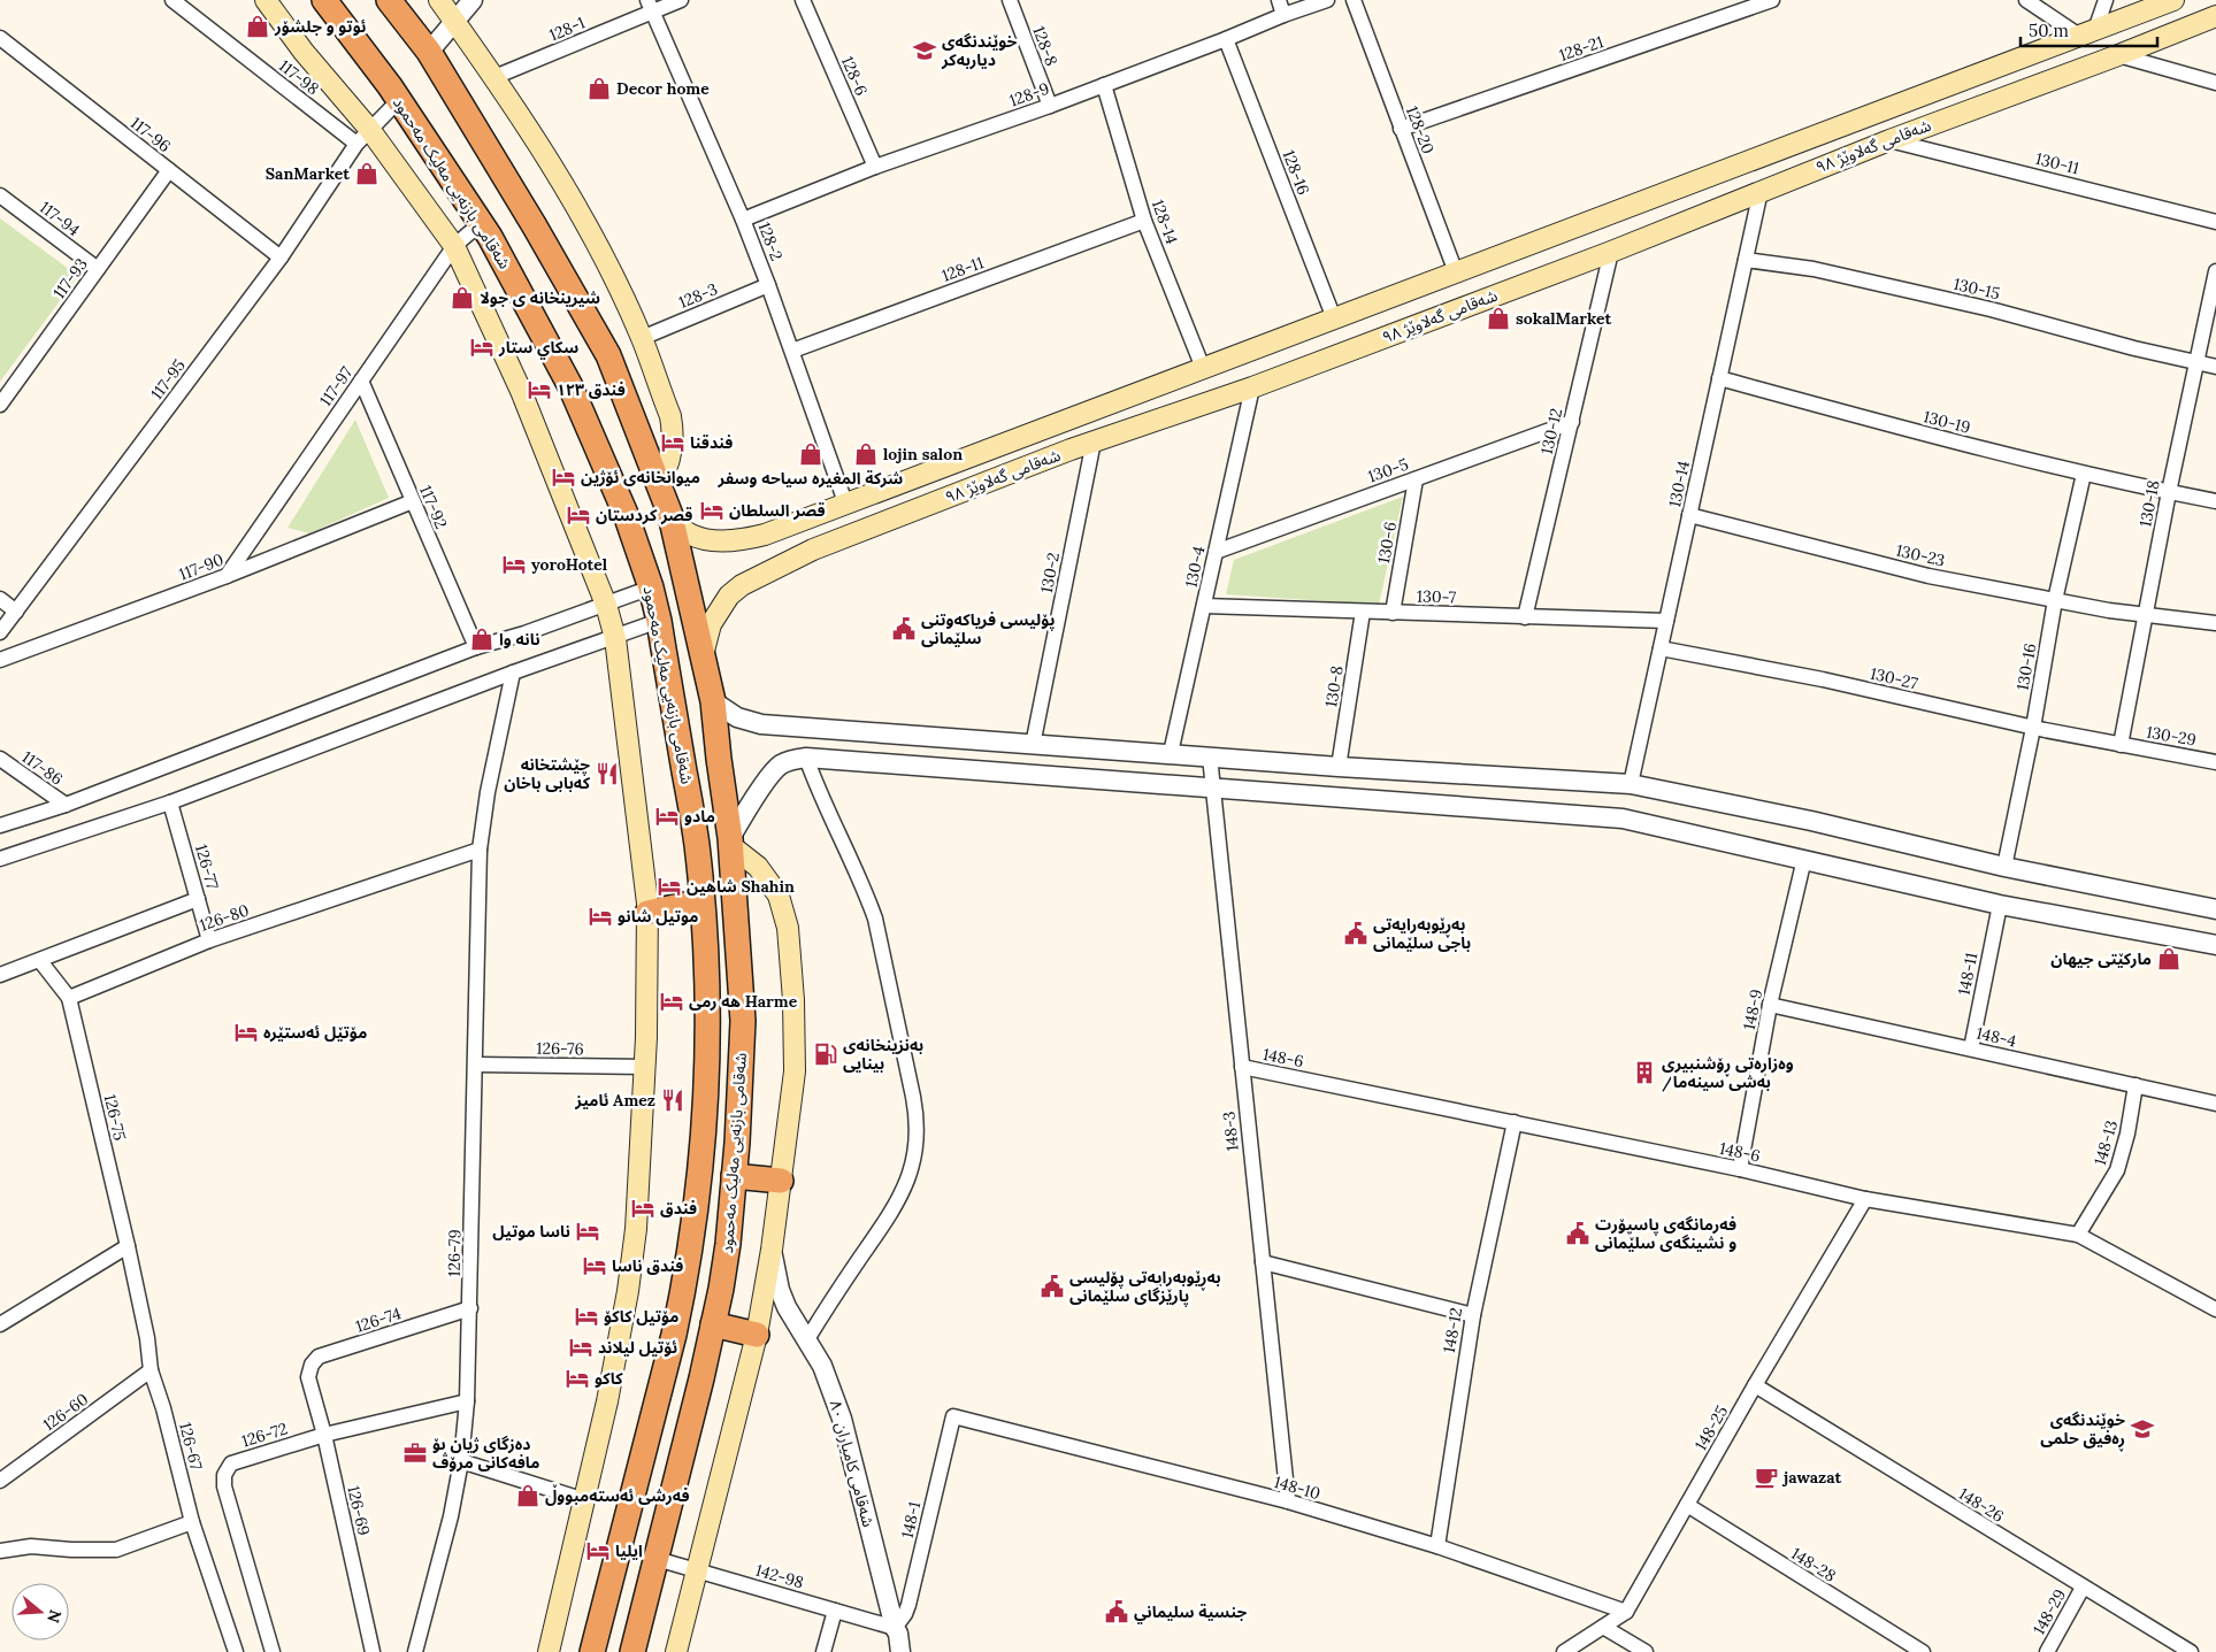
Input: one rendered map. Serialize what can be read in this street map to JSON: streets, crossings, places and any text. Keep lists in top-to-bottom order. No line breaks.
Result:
{"streets":{"highway":["شەقامی بازنەیی مەلیک مەحمود"],"main road":["شەقامی گەلاوێژ ٩٨"],"street":["128-1","128-8","128-21","128-6","117-98","128-9","128-20","117-96","130-11","128-16","117-94","128-14","128-2","128-11","117-93","130-15","128-3","117-95","117-97","130-19","130-12","130-5","130-14","130-18","117-92","130-6","130-23","117-90","130-4","130-2","130-7","130-16","130-27","130-8","130-29","117-86","126-77","126-80","148-11","148-9","148-4","126-76","148-6","126-75","148-3","148-13","126-79","126-74","148-12","126-60","148-25","126-72","126-67","شەقامی کامیاران ٨٠","148-10","148-26","126-69","148-1","148-28","142-98","148-29"]},"crossings":[["128-1","128-2"],["128-8","128-9"],["128-21","128-20"],["128-6","128-9"],["117-98","117-95"],["128-9","128-16"],["128-9","128-14"],["128-9","128-2"],["128-20","شەقامی گەلاوێژ ٩٨"],["117-96","117-93"],["117-96","117-95"],["شەقامی گەلاوێژ ٩٨","130-11"],["شەقامی گەلاوێژ ٩٨","128-16"],["شەقامی گەلاوێژ ٩٨","شەقامی بازنەیی مەلیک مەحمود"],["شەقامی گەلاوێژ ٩٨","128-14"],["شەقامی گەلاوێژ ٩٨","128-2"],["شەقامی گەلاوێژ ٩٨","130-12"],["شەقامی گەلاوێژ ٩٨","130-14"],["شەقامی گەلاوێژ ٩٨","130-4"],["شەقامی گەلاوێژ ٩٨","130-2"],["شەقامی بازنەیی مەلیک مەحمود","117-97"],["شەقامی بازنەیی مەلیک مەحمود","142-98"],["117-94","117-93"],["128-14","128-11"],["128-2","128-11"],["128-2","128-3"],["130-15","130-14"],["130-15","130-18"],["117-97","117-92"],["117-97","117-90"],["130-19","130-14"],["130-19","130-18"],["130-19","130-16"],["130-12","130-5"],["130-12","130-7"],["130-5","130-6"],["130-5","130-4"],["130-14","130-23"],["130-14","130-7"],["130-14","130-27"],["130-18","130-23"],["130-18","130-27"],["130-18","130-29"],["117-92","117-90"],["130-6","130-7"],["130-23","130-16"],["130-4","130-7"],["130-7","130-8"],["130-16","130-27"],["130-27","130-29"],["126-77","126-80"],["126-80","126-75"],["126-80","126-79"],["148-11","148-4"],["148-9","148-4"],["148-9","148-6"],["148-4","148-13"],["126-76","126-79"],["148-6","148-3"],["148-6","148-13"],["148-6","148-12"],["148-6","148-25"],["126-75","126-67"],["148-3","148-10"],["126-79","126-74"],["126-79","126-72"],["126-74","126-69"],["148-12","148-10"],["126-60","126-67"],["148-25","148-10"],["148-25","148-26"],["148-25","148-28"],["126-72","126-69"],["شەقامی کامیاران ٨٠","148-1"],["شەقامی کامیاران ٨٠","142-98"],["148-10","148-1"],["148-26","148-29"],["148-1","142-98"]],"places":{"shop":["ئوتو و جلشۆر","Decor home","SanMarket","شیرینخانه ی جولا","sokalMarket","شركة المغيره سياحه وسفر","lojin salon","نانه وا","ماركێتی جیھان","فەرشی ئەستەمبووڵ"],"school or university":["خوێندنگەی دیاربەکر","خوێندنگەی ڕەفیق حلمی"],"hotel":["سكاي ستار","فندق ١٢٣","فندقنا","میوانخانەی ئۆژین","قصر السلطان","قصر كردستان","yoroHotel","مادو","شاهین Shahin","موتيل شانو","هه رمی Harme","مۆتێل ئەستێرە","فندق","ناسا موتيل","فندق ناسا","مۆتیل کاکۆ","ئۆتیل لیلاند","كاكو","ايليا"],"public building":["پۆلیسی فریاکەوتنی سلێمانی","بەڕێوبەرایەتی باجی سلێمانی","فەرمانگەی پاسپۆرت و نشینگەی سلێمانی","بەڕێوبەرایەتی پۆلیسی پارێزگای سلێمانی","جنسية سليماني"],"restaurant":["چێشتخانە کەبابی باخان","ئاميز Amez"],"fuel station":["بەنزینخانەی بینایی"],"building":["وە‌زارە‌تی ڕۆشنبیری /بە‌شی سینە‌ما"],"office":["دەزگای ژیان بۆ مافەكانی مرۆڤ"],"cafe":["jawazat"]},"scale_bar":"50 m","north":"right"}
